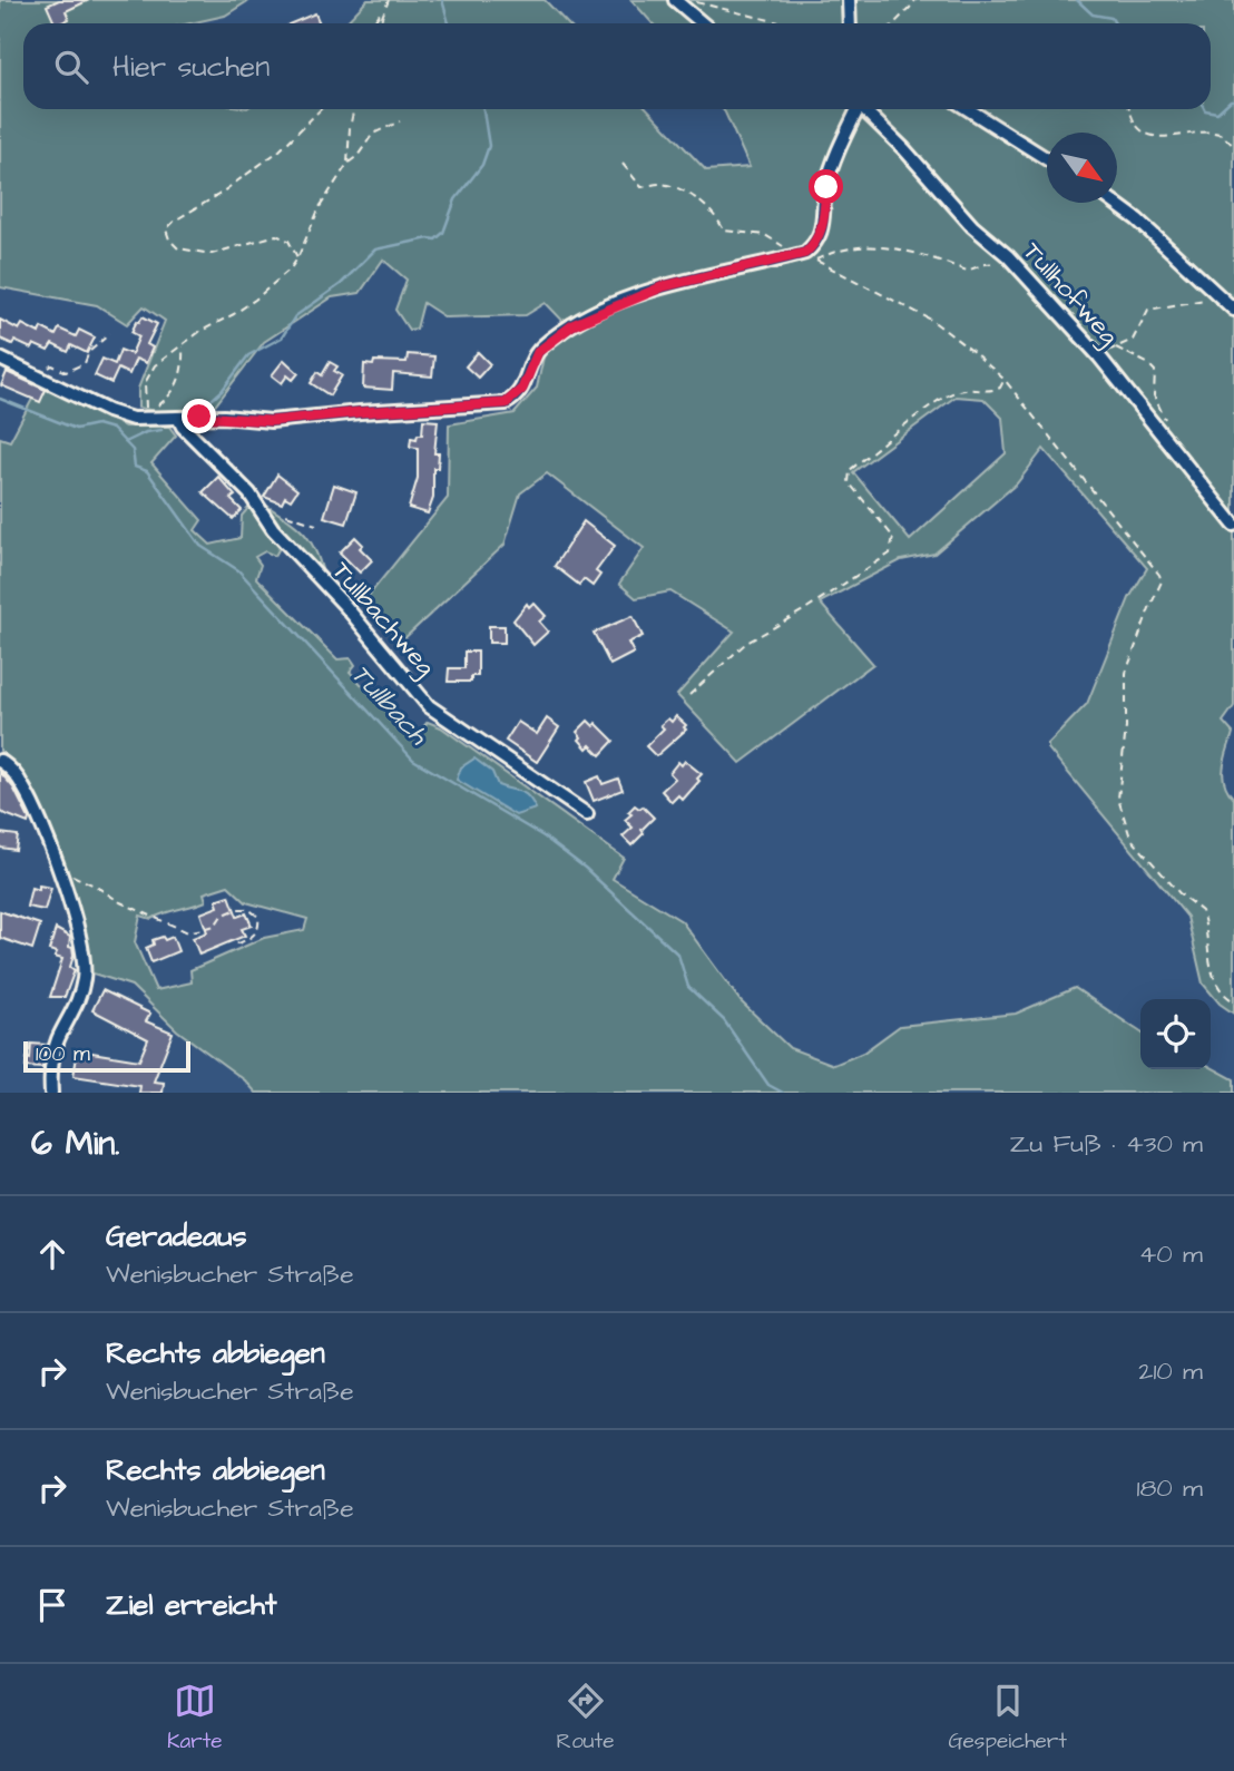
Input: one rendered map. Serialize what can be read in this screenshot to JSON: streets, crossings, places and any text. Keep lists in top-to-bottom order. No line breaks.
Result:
{"streets":{"street":["Tullhofweg","Tullbachweg"]},"water":["Tullbach"],"scale_bar":"100 m","north":"bottom right","page":{"search":"Hier suchen","scale":"100 m","heading":["6 Min.","Zu Fuß · 430 m"],"list":[["Geradeaus","Wenisbucher Straße","40 m"],["Rechts abbiegen","Wenisbucher Straße","210 m"],["Rechts abbiegen","Wenisbucher Straße","180 m"],"Ziel erreicht"],"nav":["Karte","Route","Gespeichert"]}}
